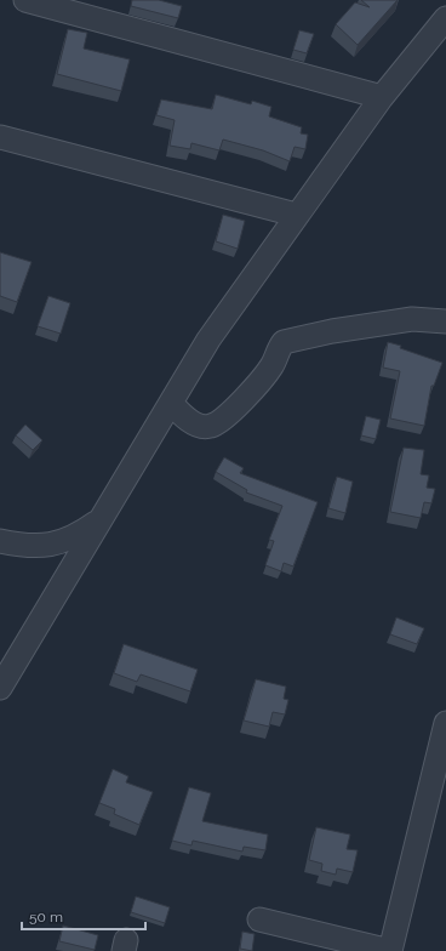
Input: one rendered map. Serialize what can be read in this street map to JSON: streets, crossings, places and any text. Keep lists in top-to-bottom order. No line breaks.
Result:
{"scale_bar":"50 m"}
